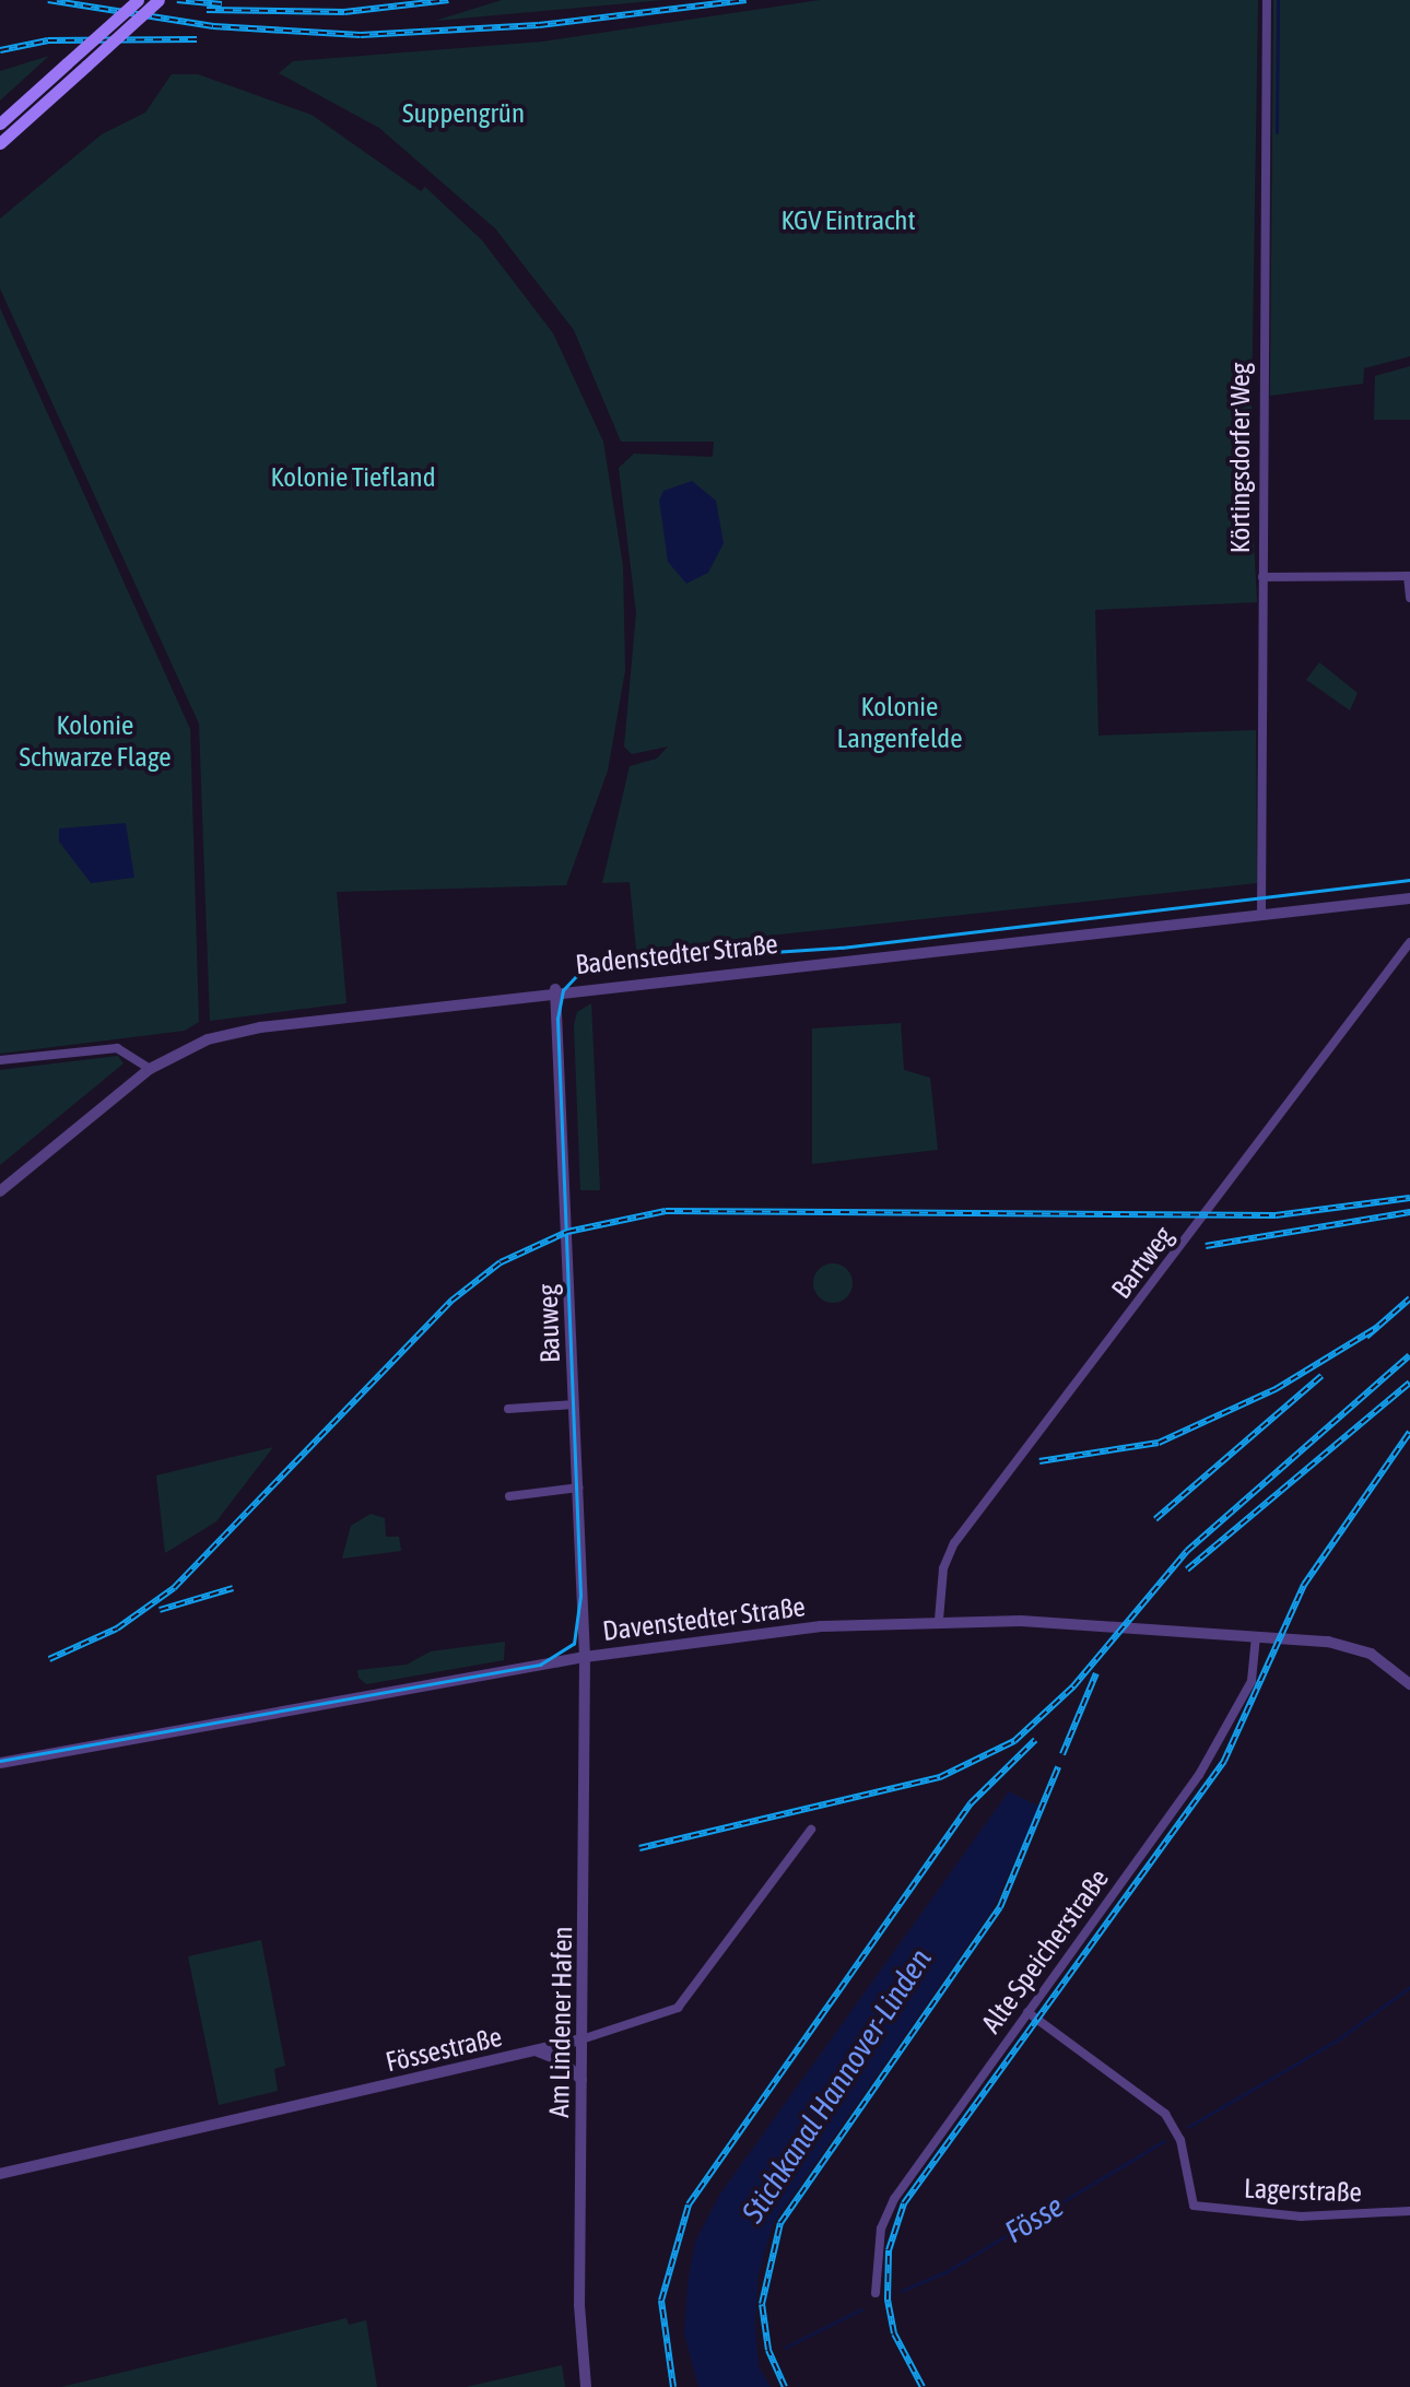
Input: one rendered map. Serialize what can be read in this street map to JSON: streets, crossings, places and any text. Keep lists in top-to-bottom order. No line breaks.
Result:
{"streets":{"street":["Körtingsdorfer Weg","Badenstedter Straße","Bartweg","Bauweg","Davenstedter Straße","Alte Speicherstraße","Am Lindener Hafen","Fössestraße","Lagerstraße"]},"crossings":[["Körtingsdorfer Weg","Badenstedter Straße"],["Badenstedter Straße","Bauweg"],["Bartweg","Davenstedter Straße"],["Bauweg","Davenstedter Straße"],["Bauweg","Am Lindener Hafen"],["Davenstedter Straße","Alte Speicherstraße"],["Davenstedter Straße","Am Lindener Hafen"],["Alte Speicherstraße","Lagerstraße"],["Am Lindener Hafen","Fössestraße"]],"water":["Stichkanal Hannover-Linden","Fösse"],"parks":["Suppengrün","KGV Eintracht","Kolonie Tiefland","Kolonie Langenfelde","Kolonie Schwarze Flage"]}
